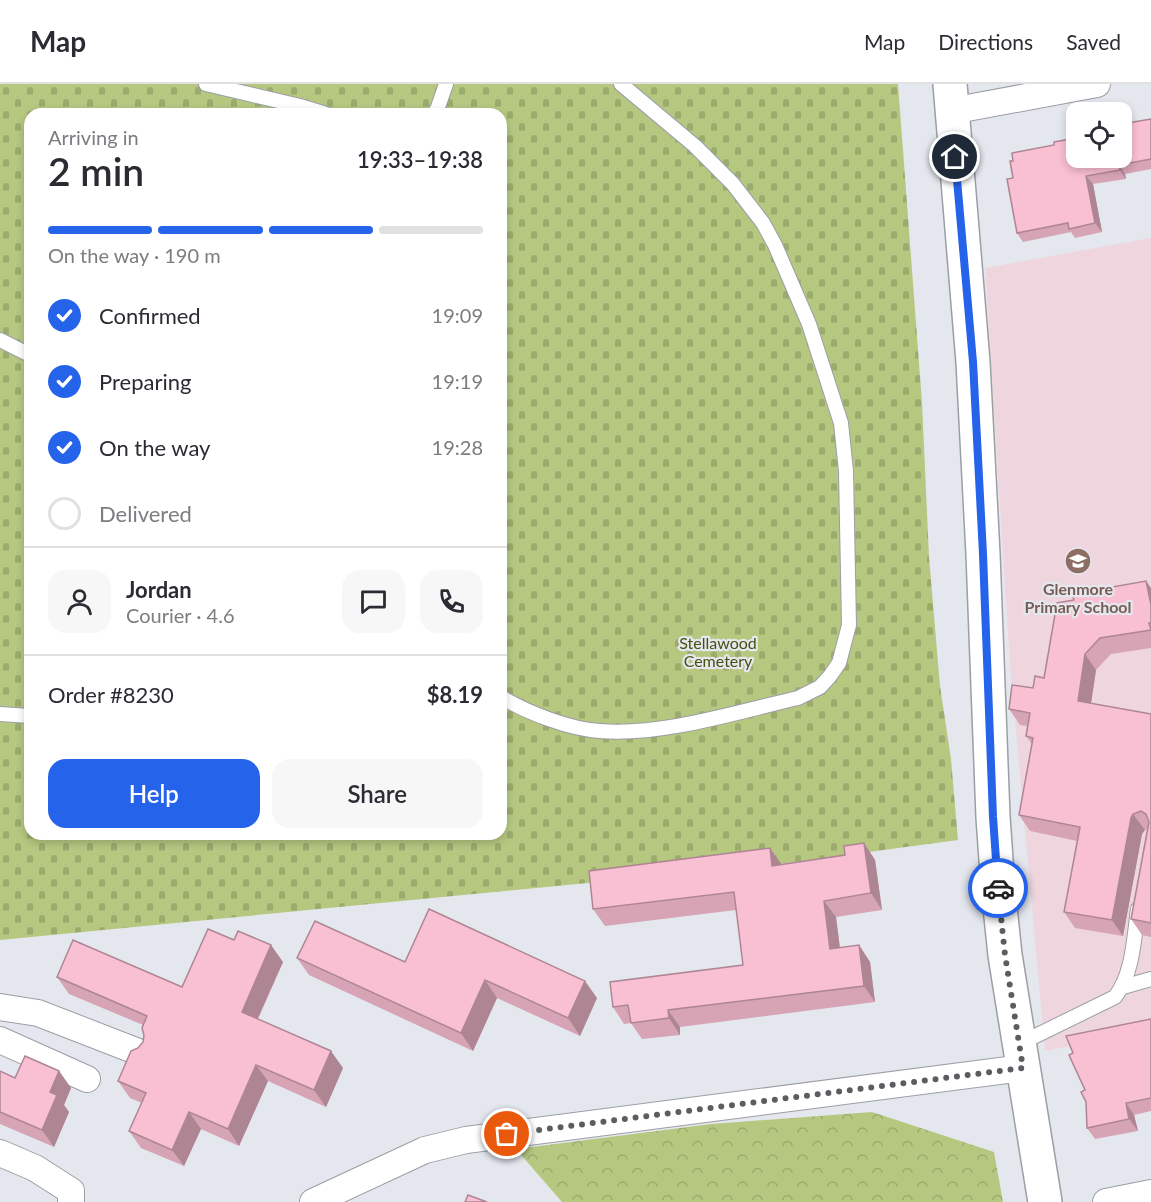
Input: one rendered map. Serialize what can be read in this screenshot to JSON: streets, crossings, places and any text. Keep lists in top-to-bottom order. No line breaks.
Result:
{"parks":["Stellawood Cemetery"],"places":{"school or university":["Glenmore Primary School"]},"page":{"header":"Map","nav":["Map","Directions","Saved"],"heading":["2 min","Arriving in","19:33–19:38"],"panel":["Jordan","Courier · 4.6","Order #8230","$8.19"],"bar":"On the way · 190 m","list":[["Confirmed","19:09"],["Preparing","19:19"],["On the way","19:28"],"Delivered"],"buttons":["Help","Share"]}}
